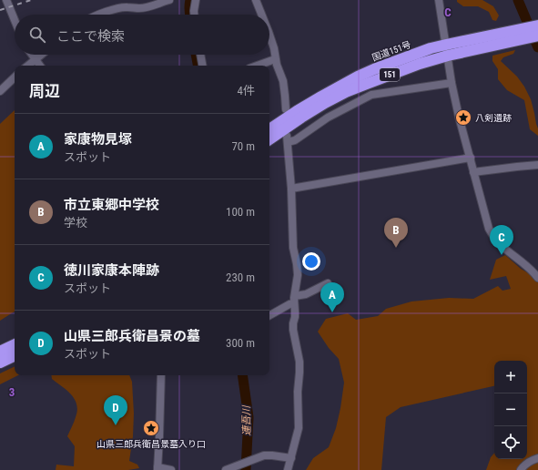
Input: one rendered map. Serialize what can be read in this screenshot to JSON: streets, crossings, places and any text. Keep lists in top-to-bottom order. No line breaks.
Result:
{"streets":{"highway":["国道151号","151"]},"water":["連吾川"],"places":{"place":["八剣遺跡","山県三郎兵衛昌景墓入り口"]},"page":{"search":"ここで検索","heading":["周辺","4件"],"list":[{"mark":"A","name":"家康物見塚","note":"スポット","value":"70 m"},{"mark":"B","name":"市立東郷中学校","note":"学校","value":"100 m"},{"mark":"C","name":"徳川家康本陣跡","note":"スポット","value":"230 m"},{"mark":"D","name":"山県三郎兵衛昌景の墓","note":"スポット","value":"300 m"}],"pins":["B","C","A","D"],"map_buttons":["+","−"]},"grid":{"columns":["C"],"rows":["3"]}}
